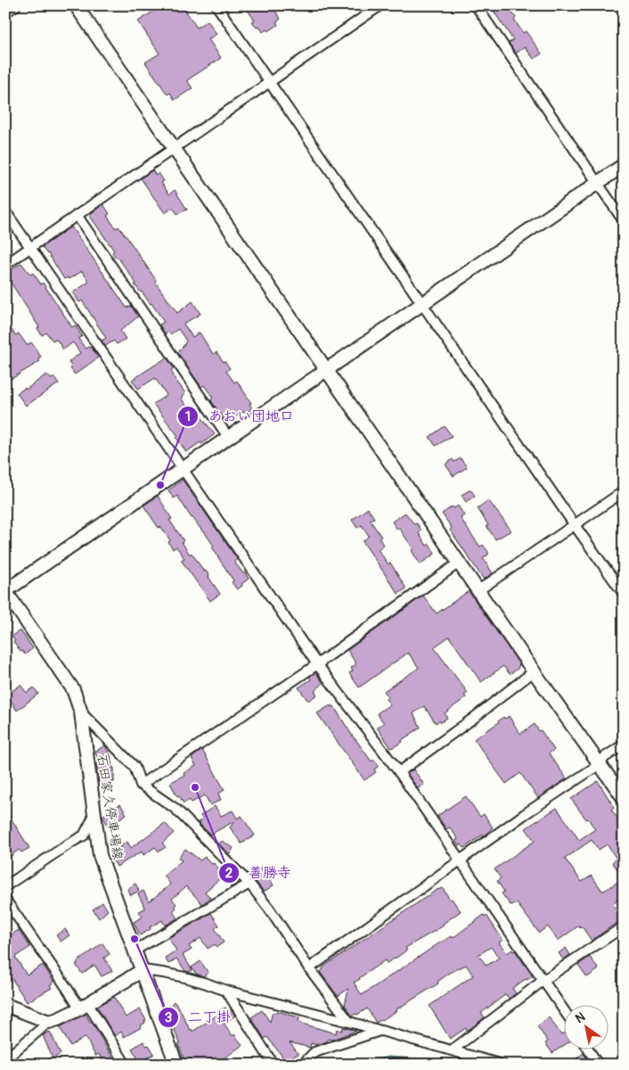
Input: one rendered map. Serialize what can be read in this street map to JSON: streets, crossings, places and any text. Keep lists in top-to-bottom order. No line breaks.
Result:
{"streets":{"street":["石田家久停車場線"]},"places":["あおい団地口","善勝寺","二丁掛"],"north":"top left"}
